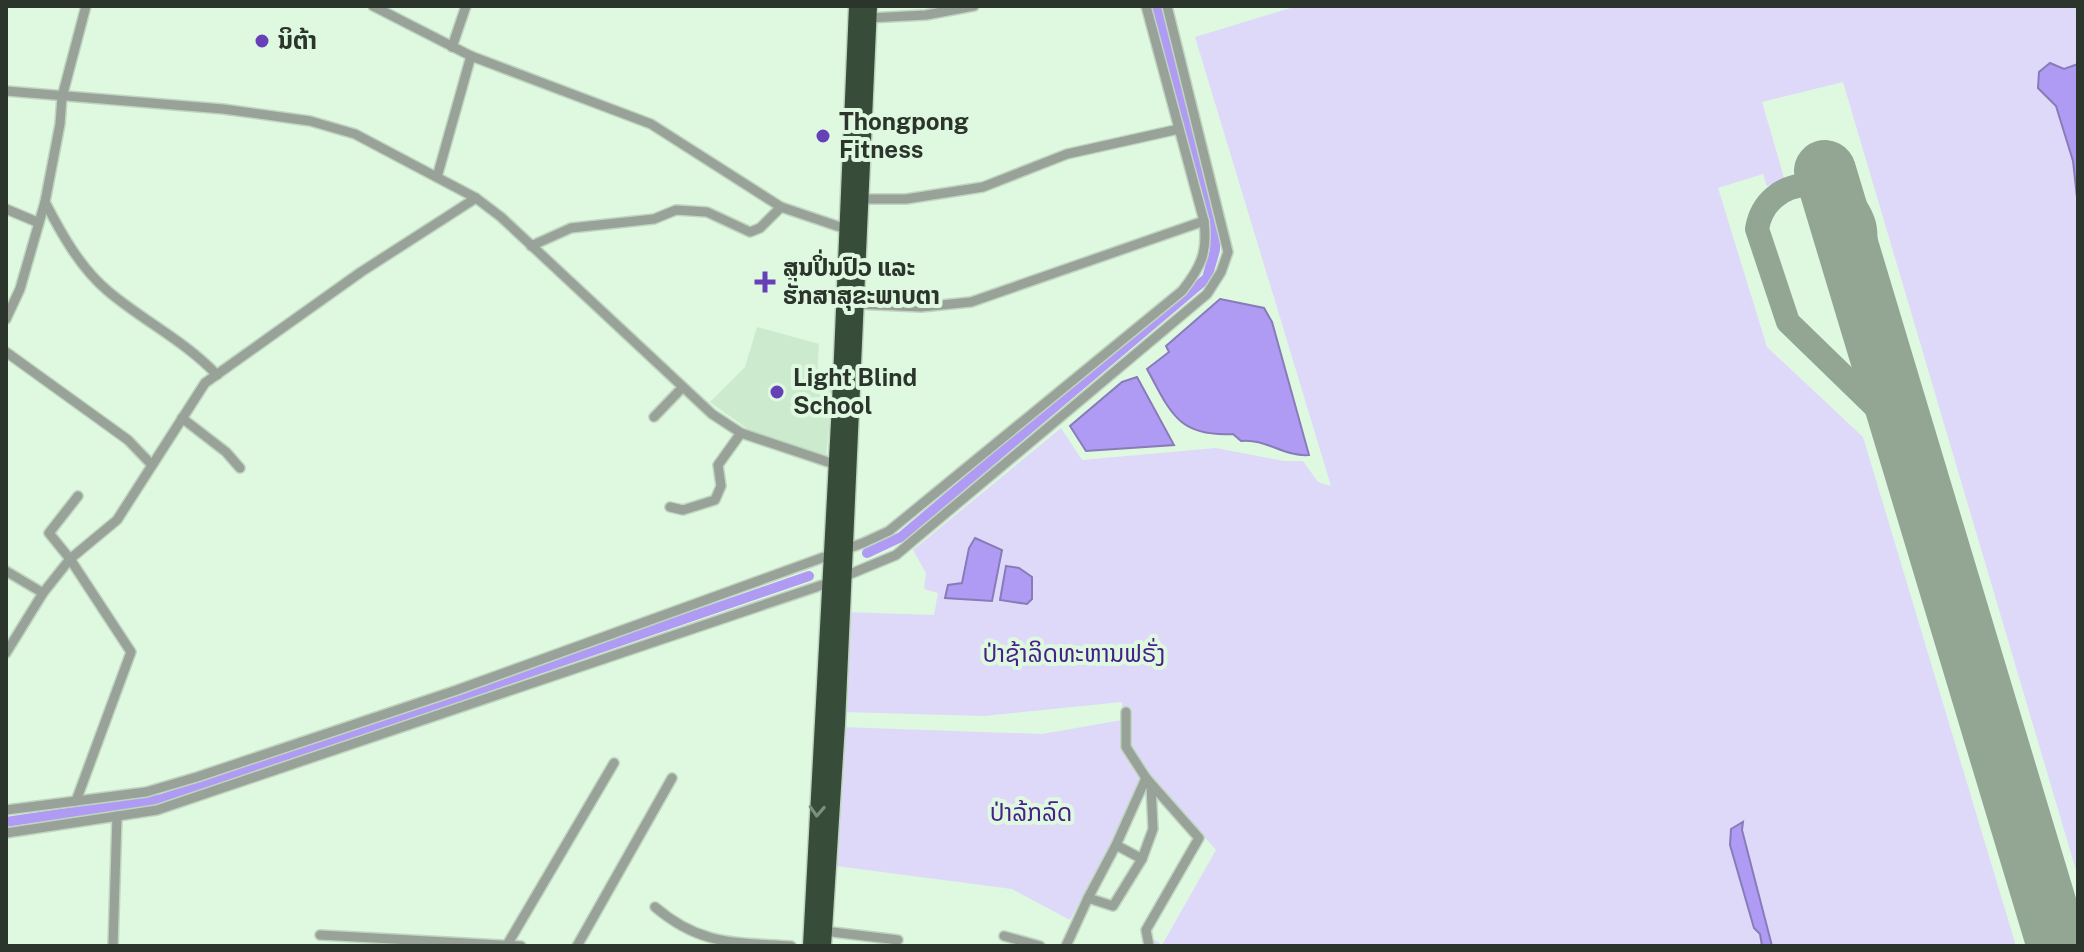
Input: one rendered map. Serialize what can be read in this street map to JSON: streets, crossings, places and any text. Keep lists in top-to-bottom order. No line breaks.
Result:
{"parks":["ປ່າຊ້າລິດທະຫານຟຣັ່ງ","ປ່າລ້ກລົດ"],"places":{"other":["ນິຕ້າ","Thongpong Fitness","Light Blind School"],"health":["ສູນປິ່ນປົວ ແລະ ຮັກສາສຸຂະພາບຕາ"]}}
